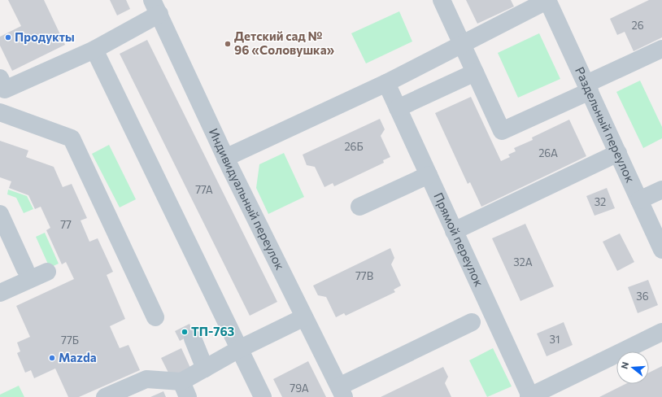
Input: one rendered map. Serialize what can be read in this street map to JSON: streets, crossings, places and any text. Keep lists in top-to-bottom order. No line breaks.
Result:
{"streets":{"street":["Раздельный переулок","Индивидуальный переулок","Прямой переулок"]},"places":["Продукты","Детский сад № 96 «Соловушка»","ТП-763","Mazda"],"house_numbers":["26","26Б","26А","77А","32","77","32А","77В","36","31","77Б","79А"],"north":"left"}
